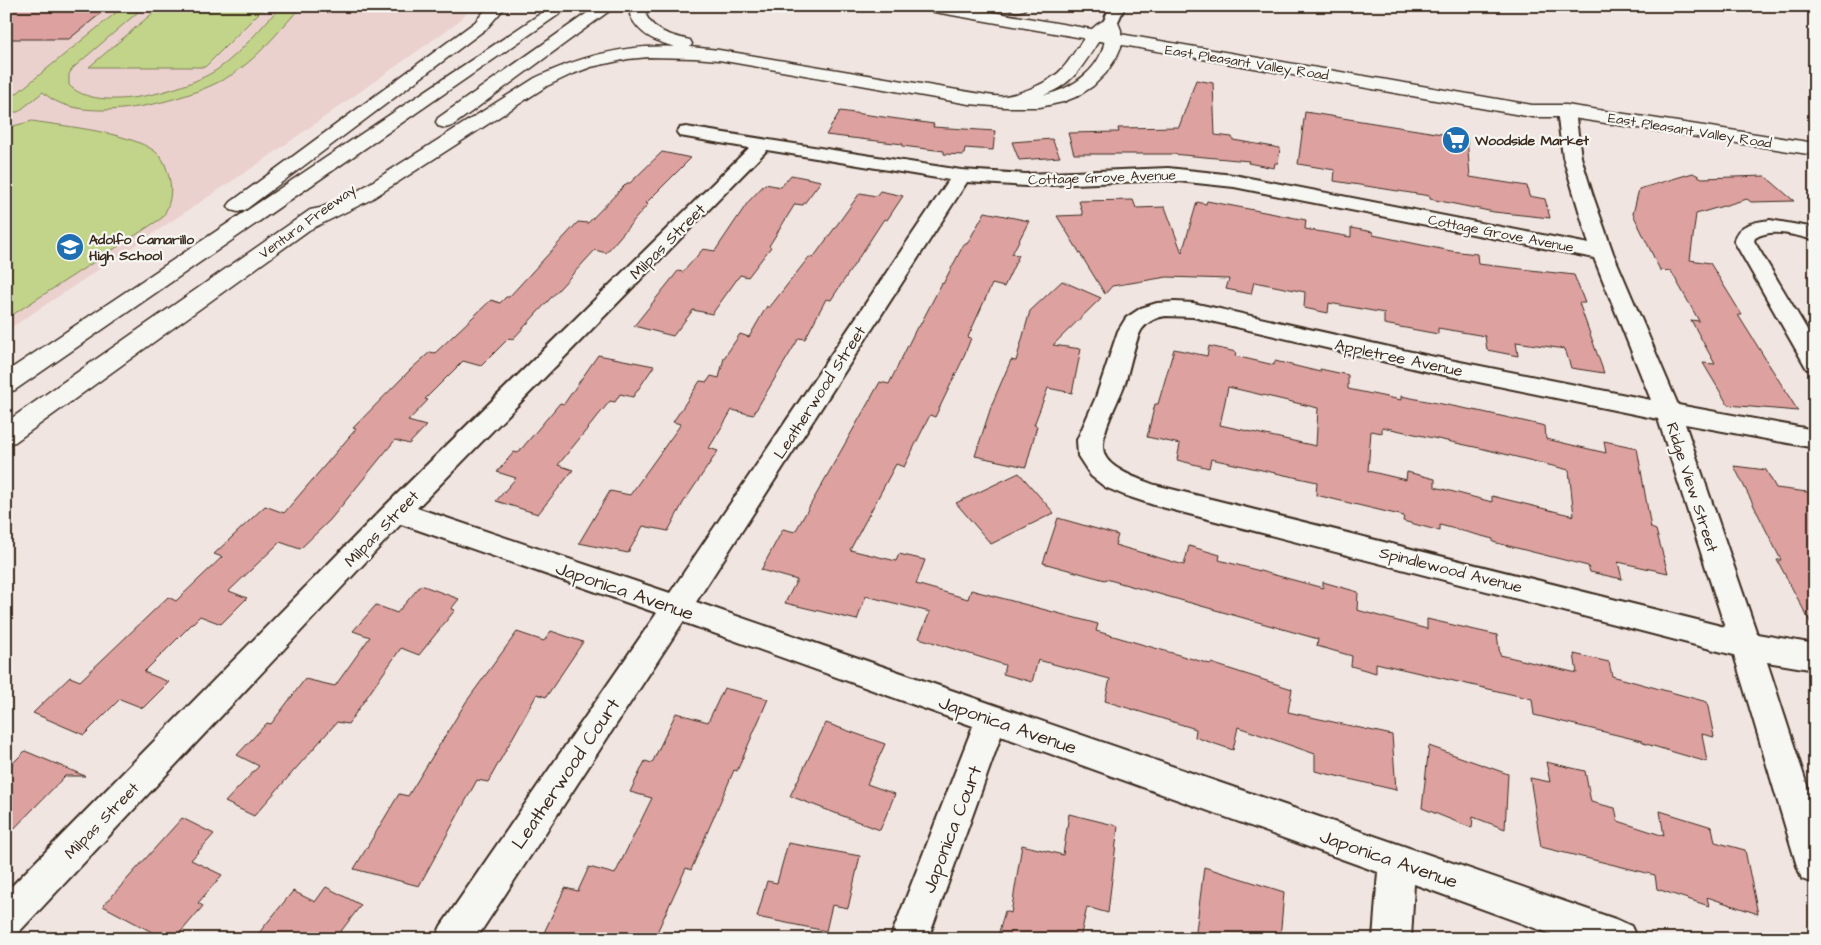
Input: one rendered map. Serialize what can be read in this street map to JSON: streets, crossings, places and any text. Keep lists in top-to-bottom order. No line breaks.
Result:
{"streets":{"main road":["East Pleasant Valley Road","Ventura Freeway"],"street":["Cottage Grove Avenue","Milpas Street","Appletree Avenue","Leatherwood Street","Ridge View Street","Spindlewood Avenue","Japonica Avenue","Leatherwood Court","Japonica Court"]},"crossings":[["East Pleasant Valley Road","Ridge View Street"],["Cottage Grove Avenue","Milpas Street"],["Cottage Grove Avenue","Leatherwood Street"],["Cottage Grove Avenue","Ridge View Street"],["Milpas Street","Japonica Avenue"],["Appletree Avenue","Ridge View Street"],["Appletree Avenue","Spindlewood Avenue"],["Leatherwood Street","Japonica Avenue"],["Leatherwood Street","Leatherwood Court"],["Ridge View Street","Spindlewood Avenue"],["Japonica Avenue","Leatherwood Court"],["Japonica Avenue","Japonica Court"]],"places":{"supermarket":["Woodside Market"],"school or university":["Adolfo Camarillo High School"]}}
